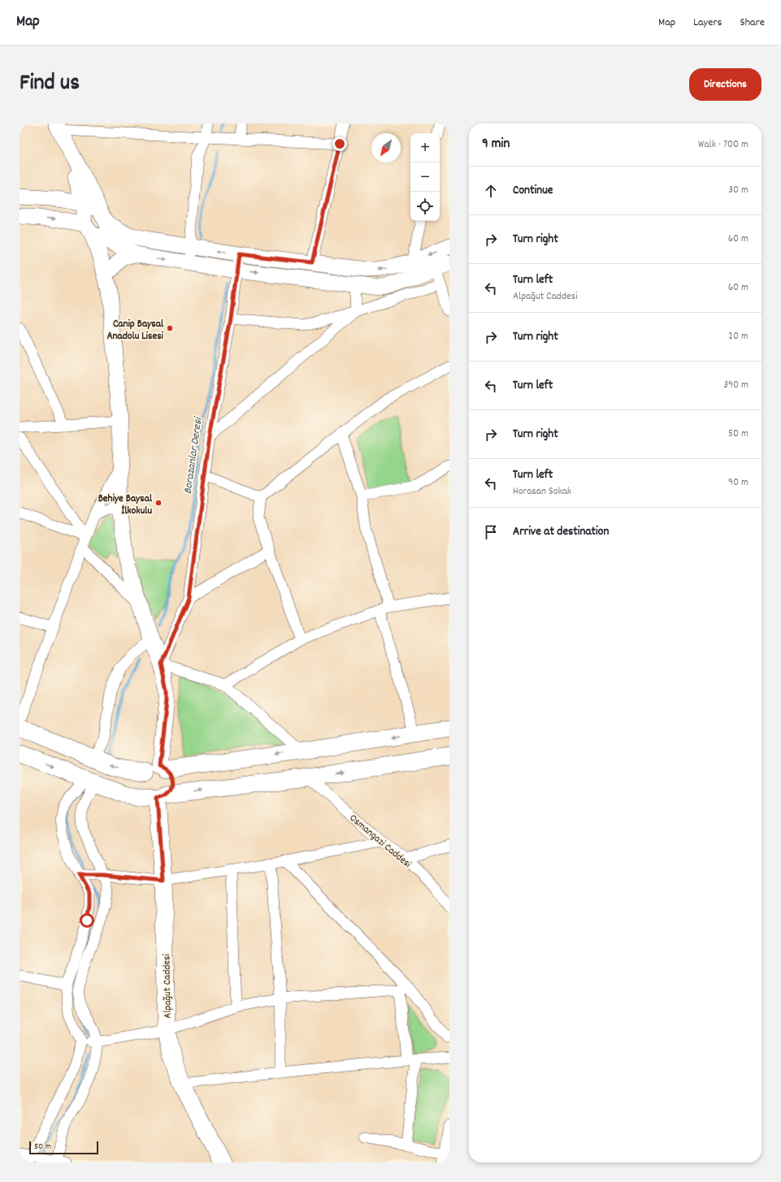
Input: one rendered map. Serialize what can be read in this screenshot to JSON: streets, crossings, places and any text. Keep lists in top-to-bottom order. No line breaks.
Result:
{"streets":{"main road":["Alpağut Caddesi"],"street":["Osmangazi Caddesi"]},"water":["Borazanlar Deresi"],"places":["Canip Baysal Anadolu Lisesi","Behiye Baysal İlkokulu"],"scale_bar":"50 m","north":"bottom left","page":{"header":"Map","nav":["Map","Layers","Share"],"title":"Find us","buttons":"Directions","heading":["9 min","Walk · 700 m"],"map_buttons":["+","−"],"list":[["Continue","30 m"],["Turn right","60 m"],["Turn left","Alpağut Caddesi","60 m"],["Turn right","20 m"],["Turn left","390 m"],["Turn right","50 m"],["Turn left","Horasan Sokak","90 m"],"Arrive at destination"],"scale":"50 m"}}
